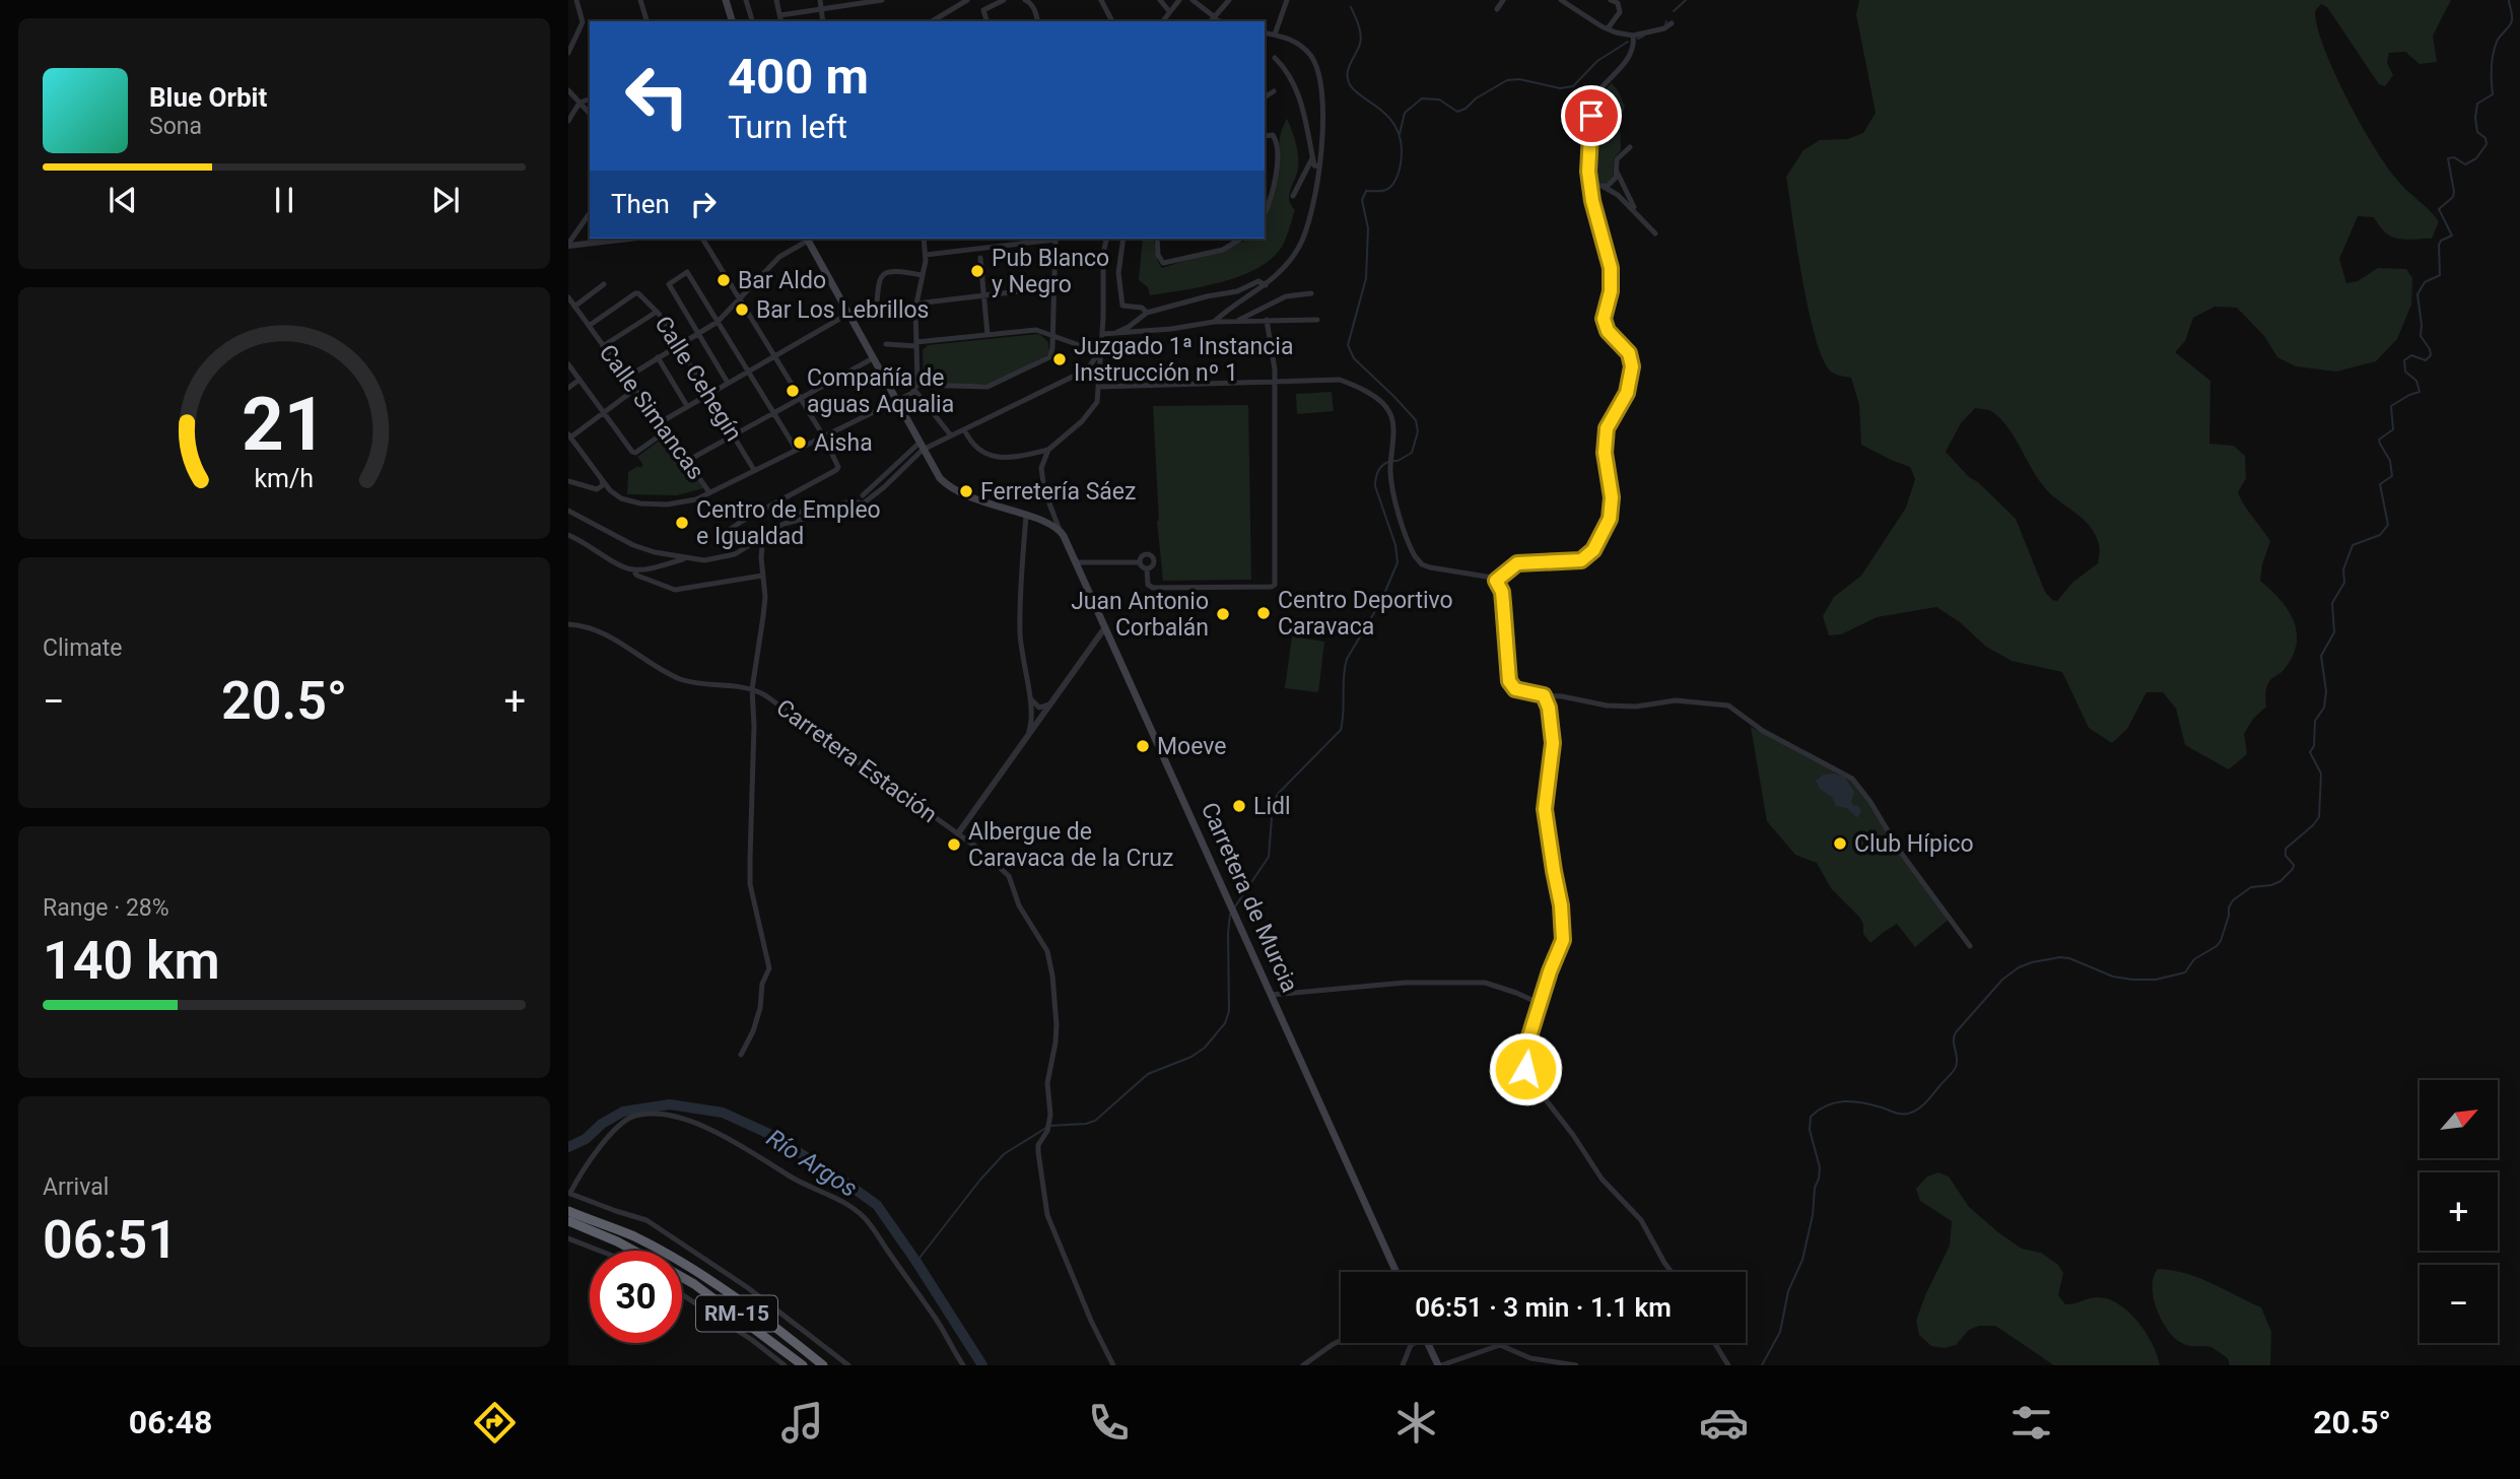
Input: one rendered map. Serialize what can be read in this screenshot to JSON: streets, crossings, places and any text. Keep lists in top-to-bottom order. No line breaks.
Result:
{"streets":{"highway":["RM-15"],"main road":["Carretera de Murcia"],"street":["Calle Cehegín","Calle Simancas","Carretera Estación"]},"crossings":[["Calle Cehegín","Calle Simancas"]],"water":["Río Argos"],"places":["Pub Blanco y Negro","Bar Aldo","Bar Los Lebrillos","Juzgado 1ª Instancia Instrucción nº 1","Compañía de aguas Aqualia","Aisha","Ferretería Sáez","Centro de Empleo e Igualdad","Centro Deportivo Caravaca","Juan Antonio Corbalán","Moeve","Lidl","Club Hípico","Albergue de Caravaca de la Cruz"],"north":"top right","page":{"turn":["400 m","Turn left"],"song":["Blue Orbit","Sona"],"then":"Then","tile":["Climate",["Range · 28%","140 km"],["Arrival","06:51"]],"heat":["−","20.5°","+"],"map_buttons":["+","−"],"limit":"30","trip":"06:51 · 3 min · 1.1 km","tabs":["06:48","20.5°"],"gauge":["21","km/h"]}}
